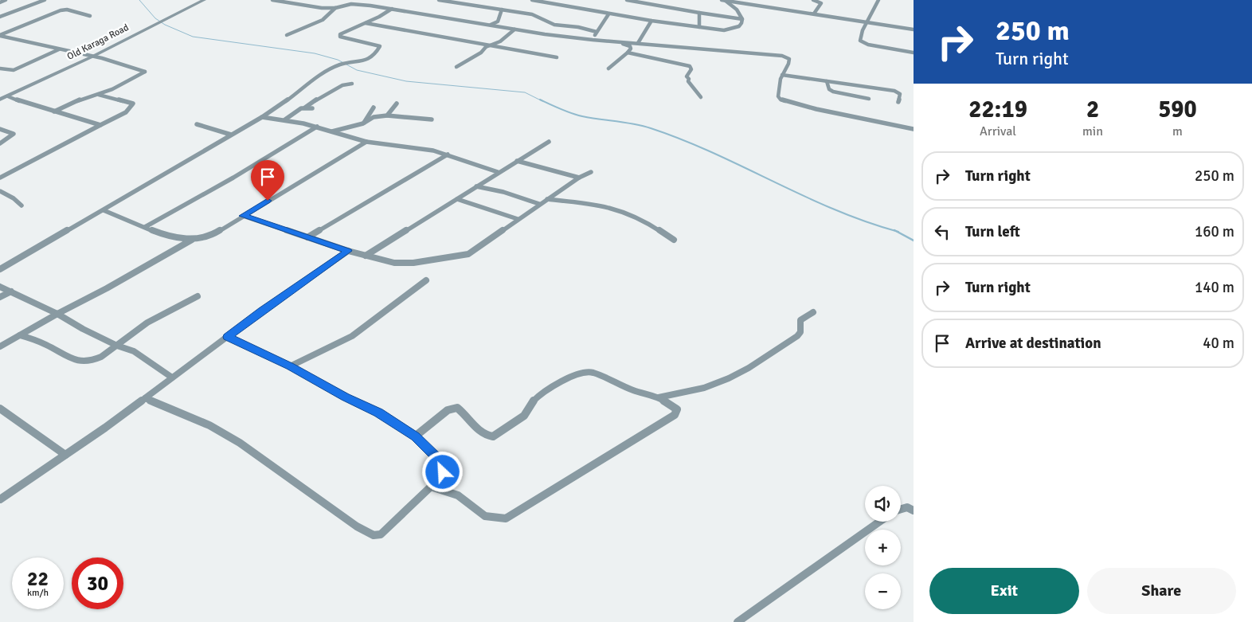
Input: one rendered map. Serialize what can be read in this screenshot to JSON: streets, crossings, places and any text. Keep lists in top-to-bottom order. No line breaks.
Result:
{"streets":{"street":["Old Karaga Road"]},"page":{"turn":["250 m","Turn right"],"eta":["22:19","Arrival","2","min","590","m"],"list":[{"name":"Turn right","value":"250 m"},{"name":"Turn left","value":"160 m"},{"name":"Turn right","value":"140 m"},{"name":"Arrive at destination","value":"40 m"}],"map_buttons":["+","−"],"speed":"22 km/h","limit":"30","buttons":["Exit","Share"]}}
